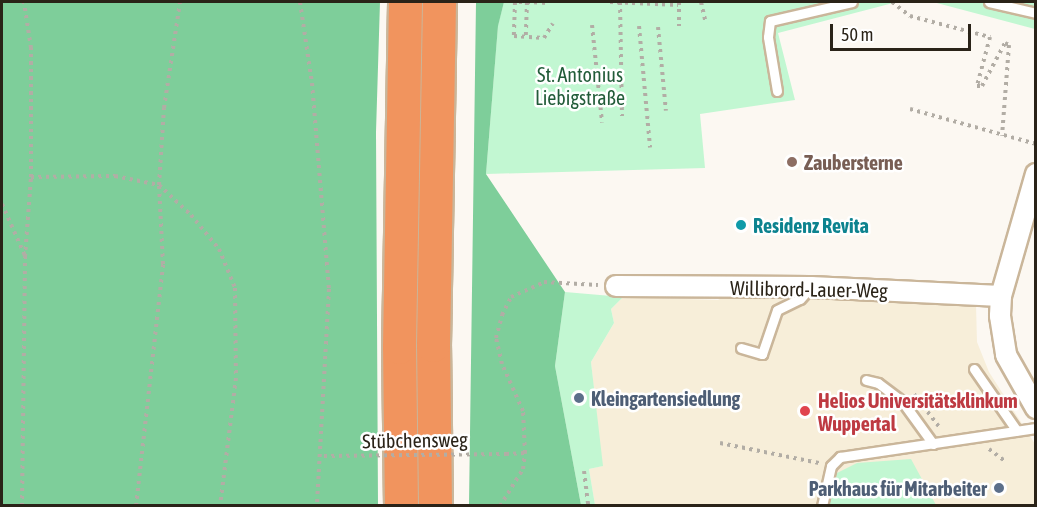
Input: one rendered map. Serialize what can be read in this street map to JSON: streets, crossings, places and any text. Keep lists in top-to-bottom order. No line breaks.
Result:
{"streets":{"street":["Willibrord-Lauer-Weg"],"path":["Stübchensweg"]},"parks":["St. Antonius Liebigstraße"],"places":["Zaubersterne","Residenz Revita","Kleingartensiedlung","Helios Universitätsklinkum Wuppertal","Parkhaus für Mitarbeiter"],"scale_bar":"50 m"}
